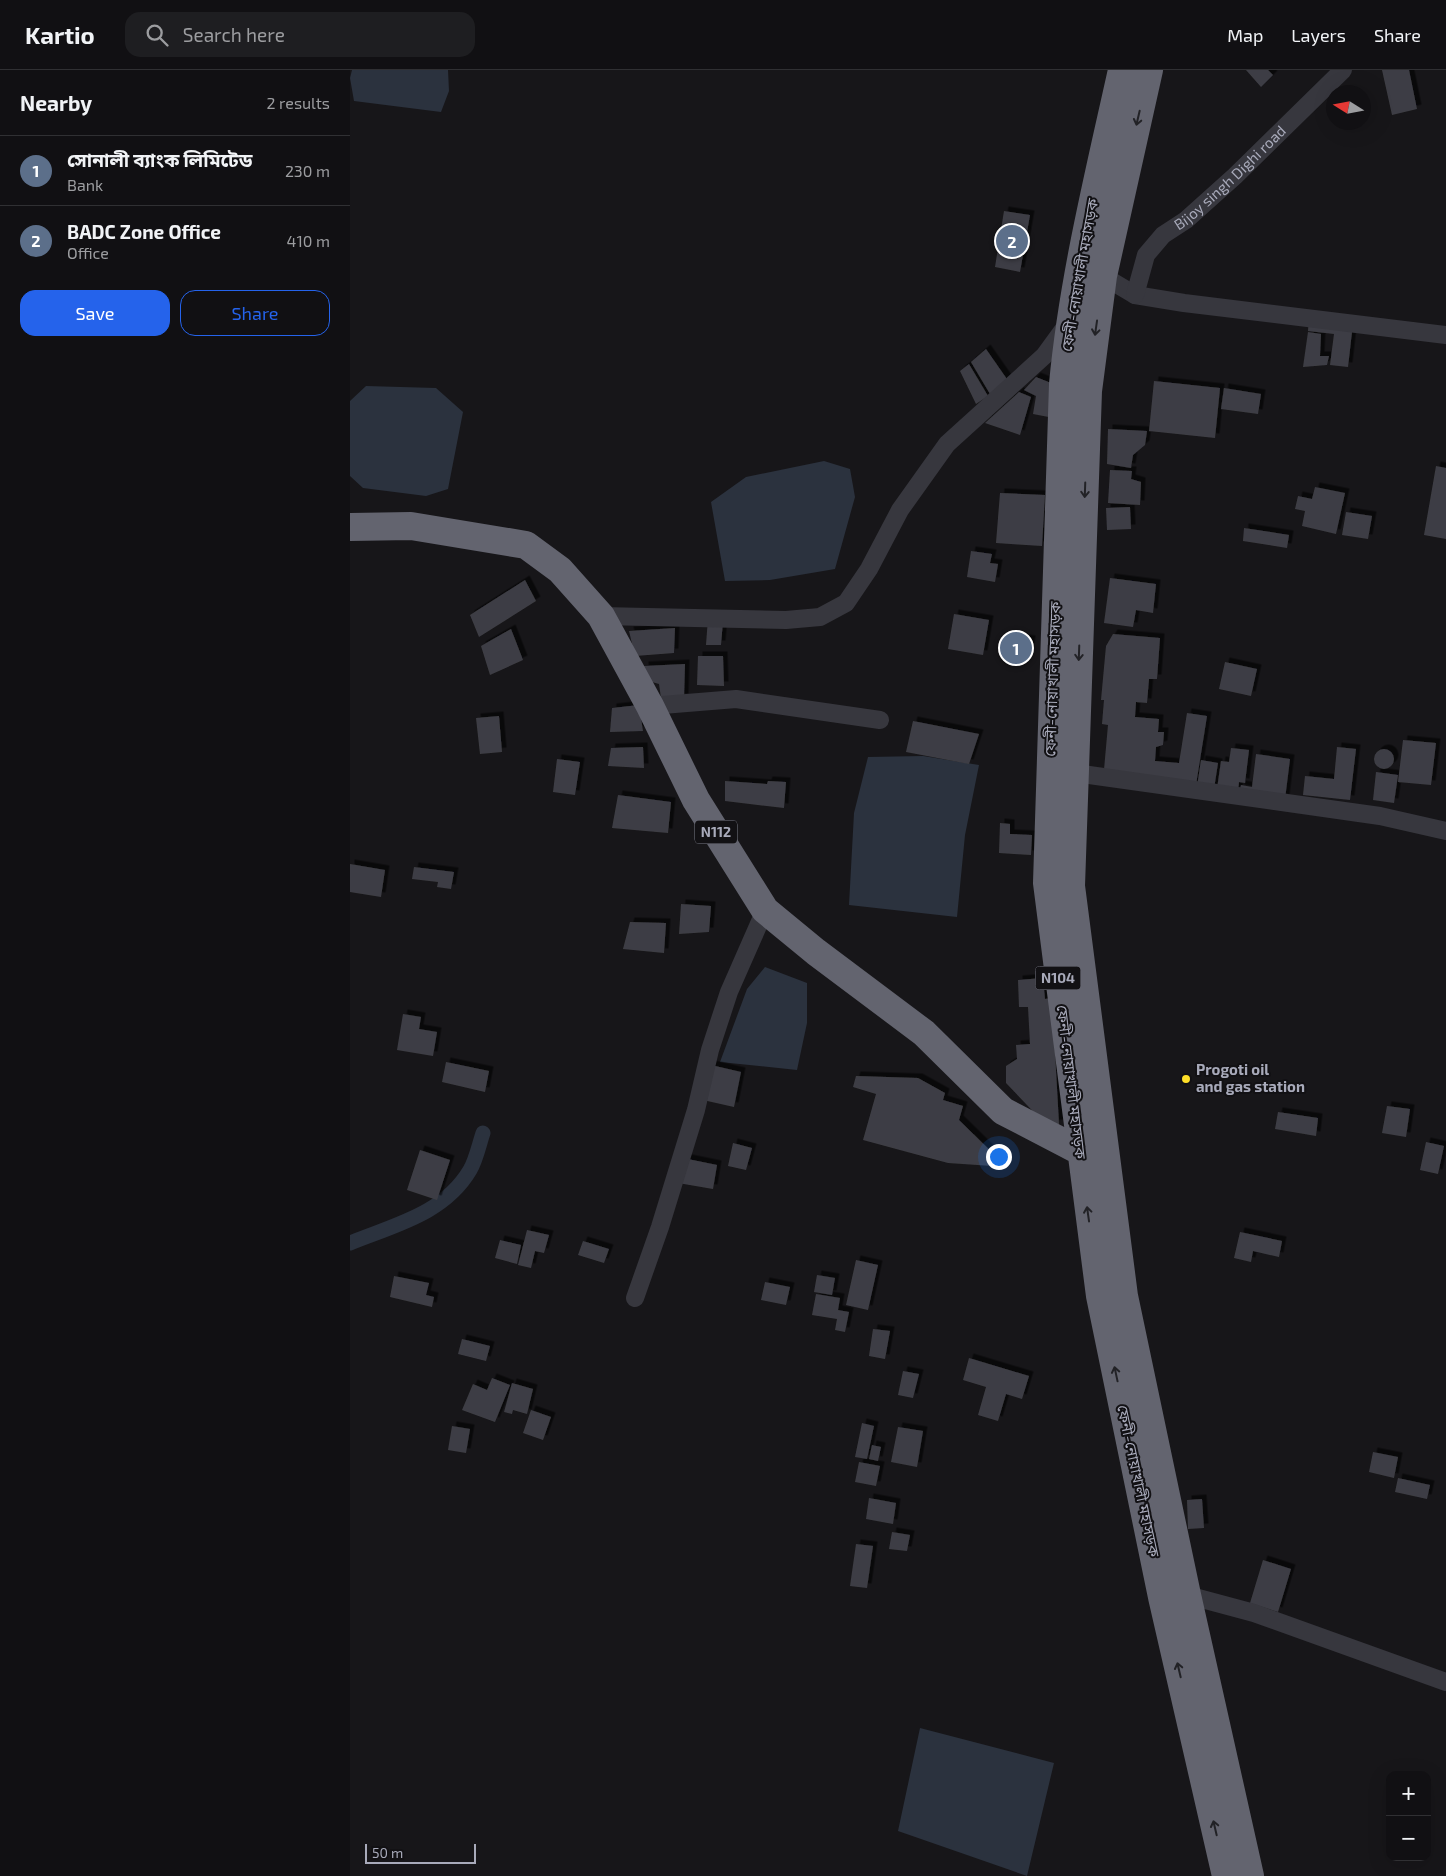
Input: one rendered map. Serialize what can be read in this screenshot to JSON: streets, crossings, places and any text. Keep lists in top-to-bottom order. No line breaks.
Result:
{"streets":{"highway":["ফেনী-নোয়াখালী মহাসড়ক","N112","N104"],"street":["Bijoy singh Dighi road"]},"crossings":[["ফেনী-নোয়াখালী মহাসড়ক","N112"]],"places":["Progoti oil and gas station"],"scale_bar":"50 m","north":"left","page":{"header":"Kartio","search":"Search here","nav":["Map","Layers","Share"],"heading":["Nearby","2 results"],"list":[{"mark":"1","name":"সোনালী ব্যাংক লিমিটেড","note":"Bank","value":"230 m"},{"mark":"2","name":"BADC Zone Office","note":"Office","value":"410 m"}],"pins":["2","1"],"buttons":["Save","Share"],"map_buttons":["+","−"],"scale":"50 m"}}
